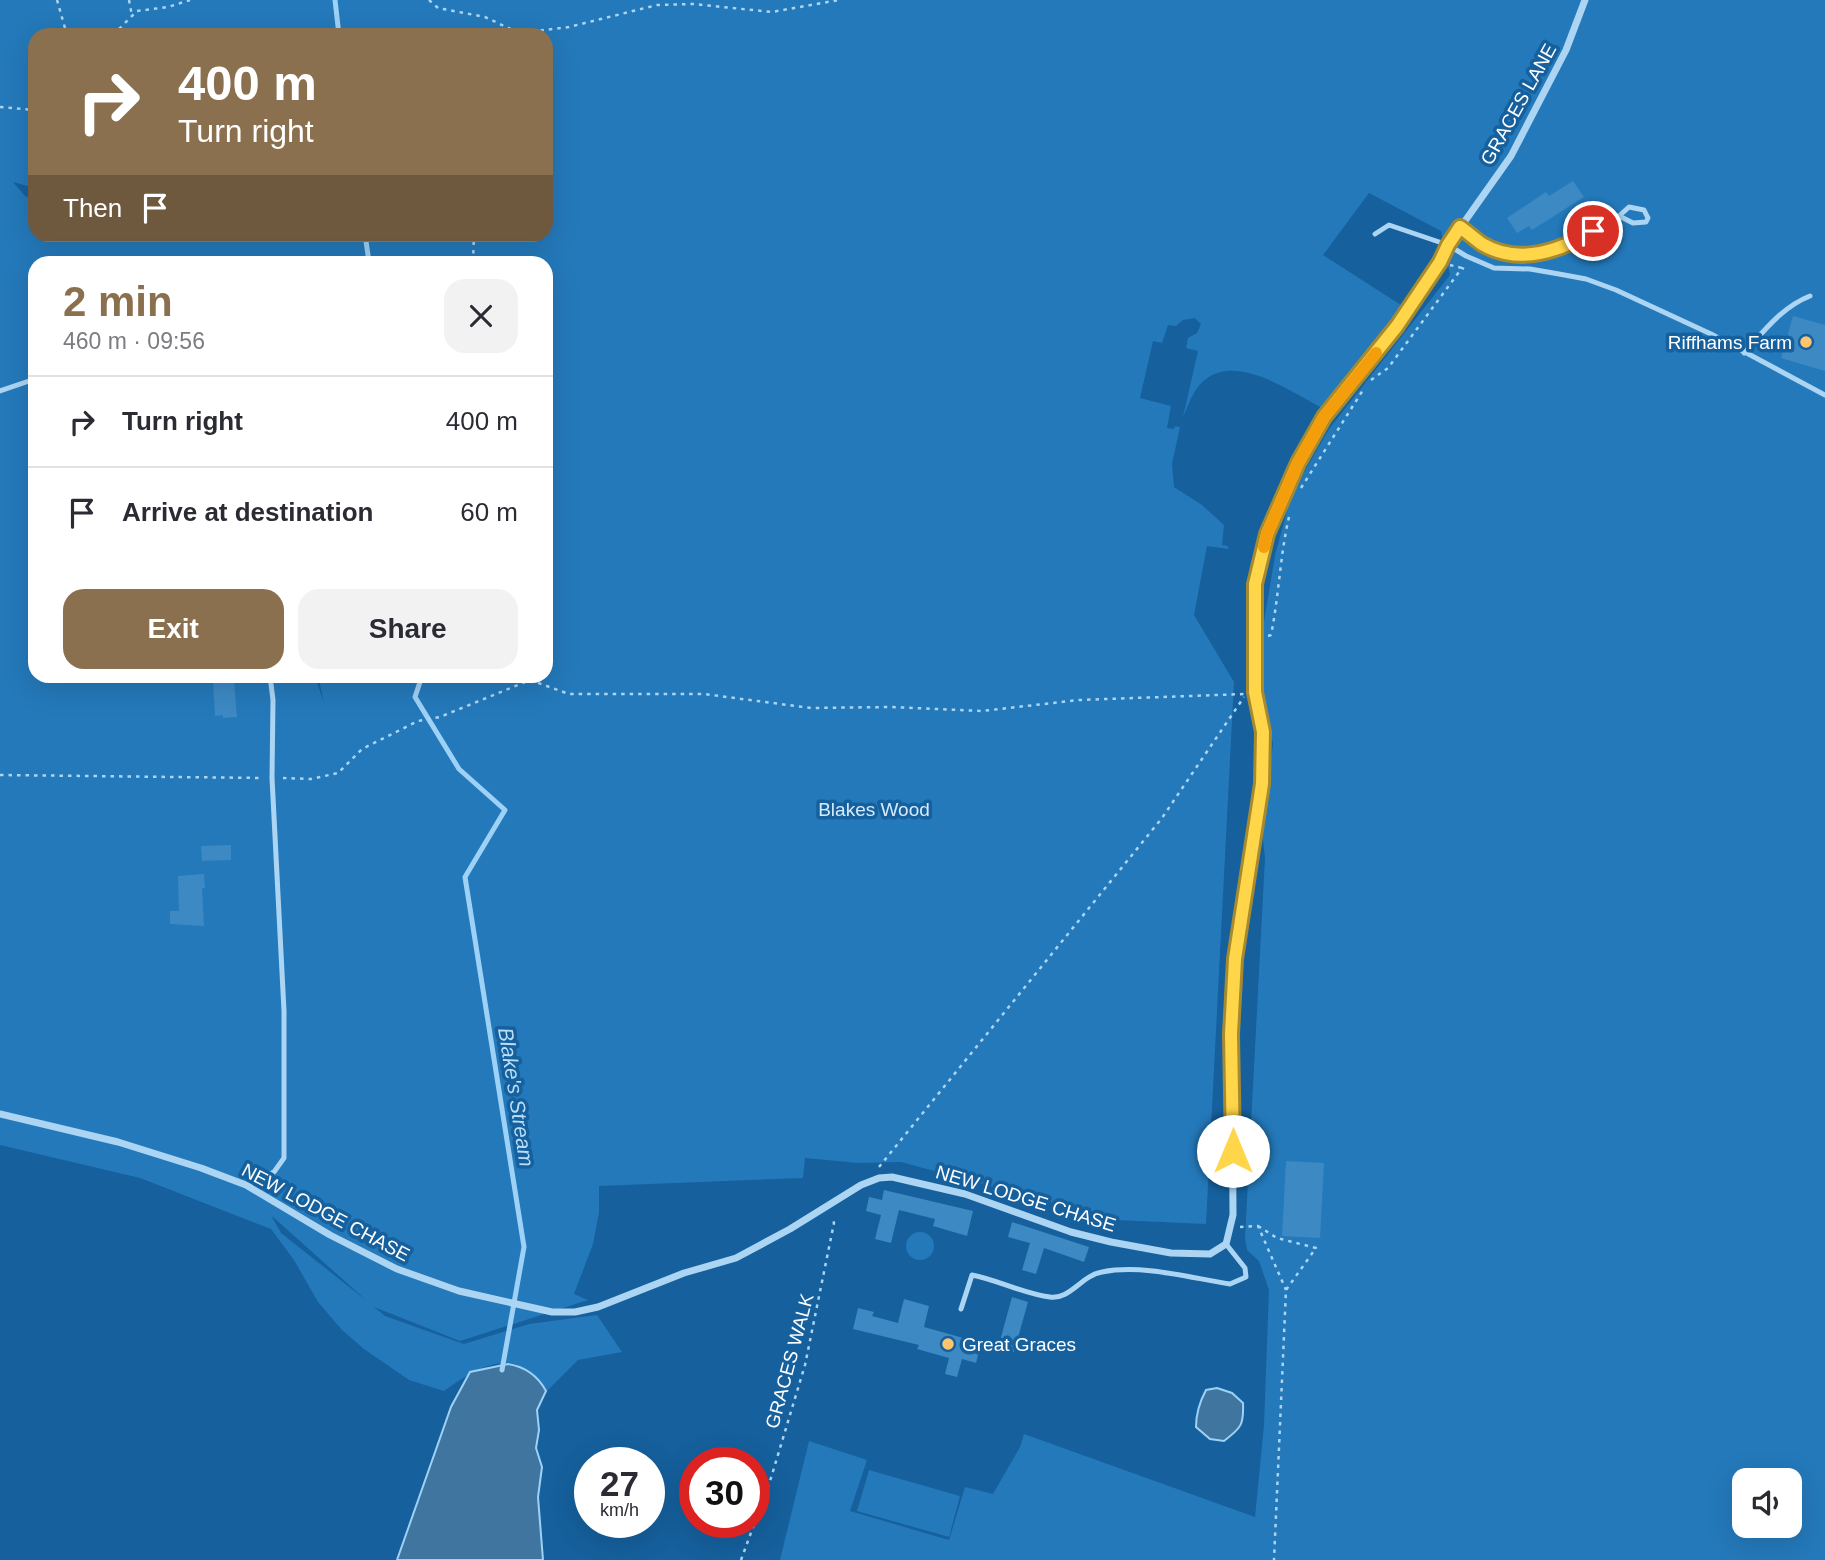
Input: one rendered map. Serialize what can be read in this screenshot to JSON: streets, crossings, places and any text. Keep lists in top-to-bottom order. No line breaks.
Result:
{"streets":{"street":["GRACES LANE","NEW LODGE CHASE"],"path":["GRACES WALK"]},"crossings":[["GRACES LANE","NEW LODGE CHASE"],["NEW LODGE CHASE","GRACES WALK"]],"water":["Blake's Stream"],"parks":["Blakes Wood"],"places":["Riffhams Farm","Great Graces"],"page":{"turn":["400 m","Turn right"],"then":"Then","heading":["2 min","460 m · 09:56"],"list":[{"name":"Turn right","value":"400 m"},{"name":"Arrive at destination","value":"60 m"}],"buttons":["Exit","Share"],"speed":"27 km/h","limit":"30"}}
